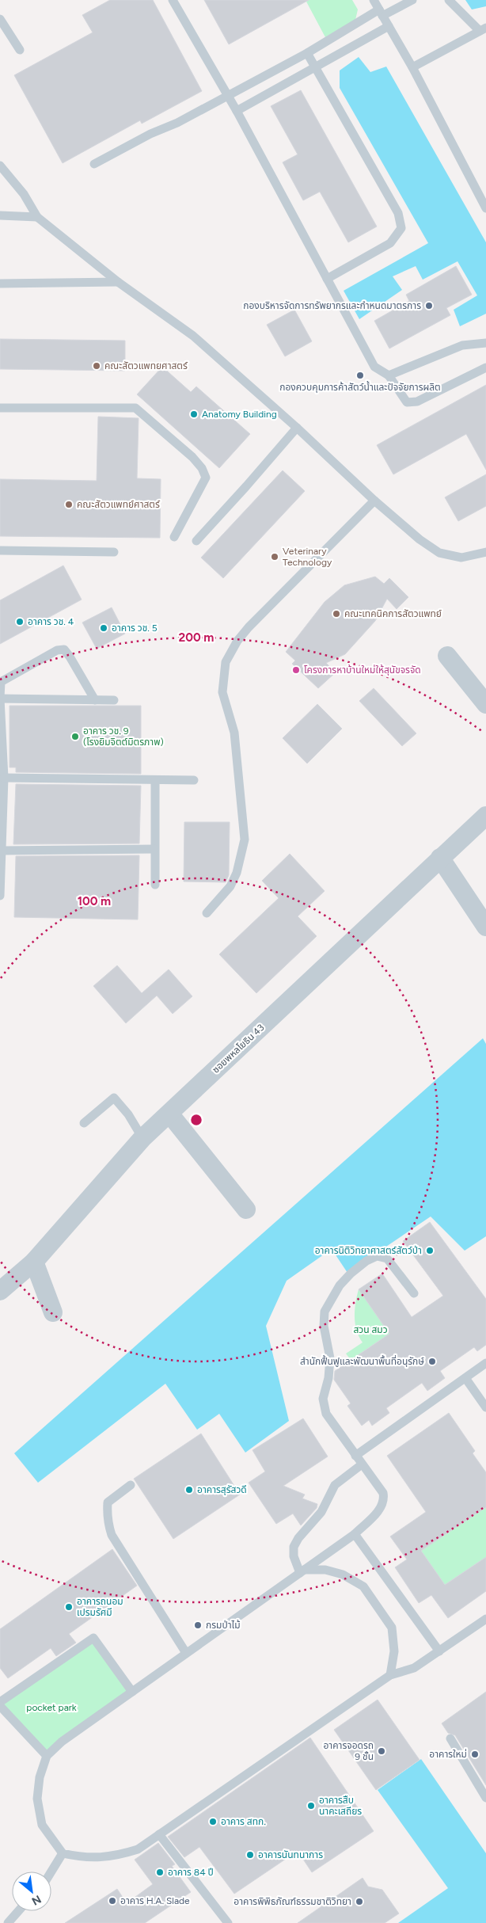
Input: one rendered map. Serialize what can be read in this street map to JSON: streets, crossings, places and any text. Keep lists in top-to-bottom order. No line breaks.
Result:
{"streets":{"street":["ซอยพหลโยธิน 43"]},"parks":["สวน สมว","pocket park"],"places":["กองบริหารจัดการทรัพยากรและกำหนดมาตรการ","คณะสัตวแพทยศาสตร์","กองควบคุมการค้าสัตว์น้ำและปัจจัยการผลิต","Anatomy Building","คณะสัตวแพทย์ศาสตร์","Veterinary Technology","คณะเทคนิคการสัตวแพทย์","อาคาร วช. 4","อาคาร วช. 5","โครงการหาบ้านใหม่ให้สุนัขจรจัด","อาคาร วช. 9 (โรงยิมจิตต์มิตรภาพ)","อาคารนิติวิทยาศาสตร์สัตว์ป่า","สำนักฟื้นฟูและพัฒนาพื้นที่อนุรักษ์","อาคารสุรัสวดี","อาคารถนอม เปรมรัศมี","กรมป่าไม้","อาคารจอดรถ 9 ชั้น","อาคารใหม่","อาคารสืบ นาคะเสถียร","อาคาร สทก.","อาคารนันทนาการ","อาคาร 84 ปี","อาคาร H.A. Slade","อาคารพิพิธภัณฑ์ธรรมชาติวิทยา"],"north":"bottom right","rings":["200 m","100 m"]}
